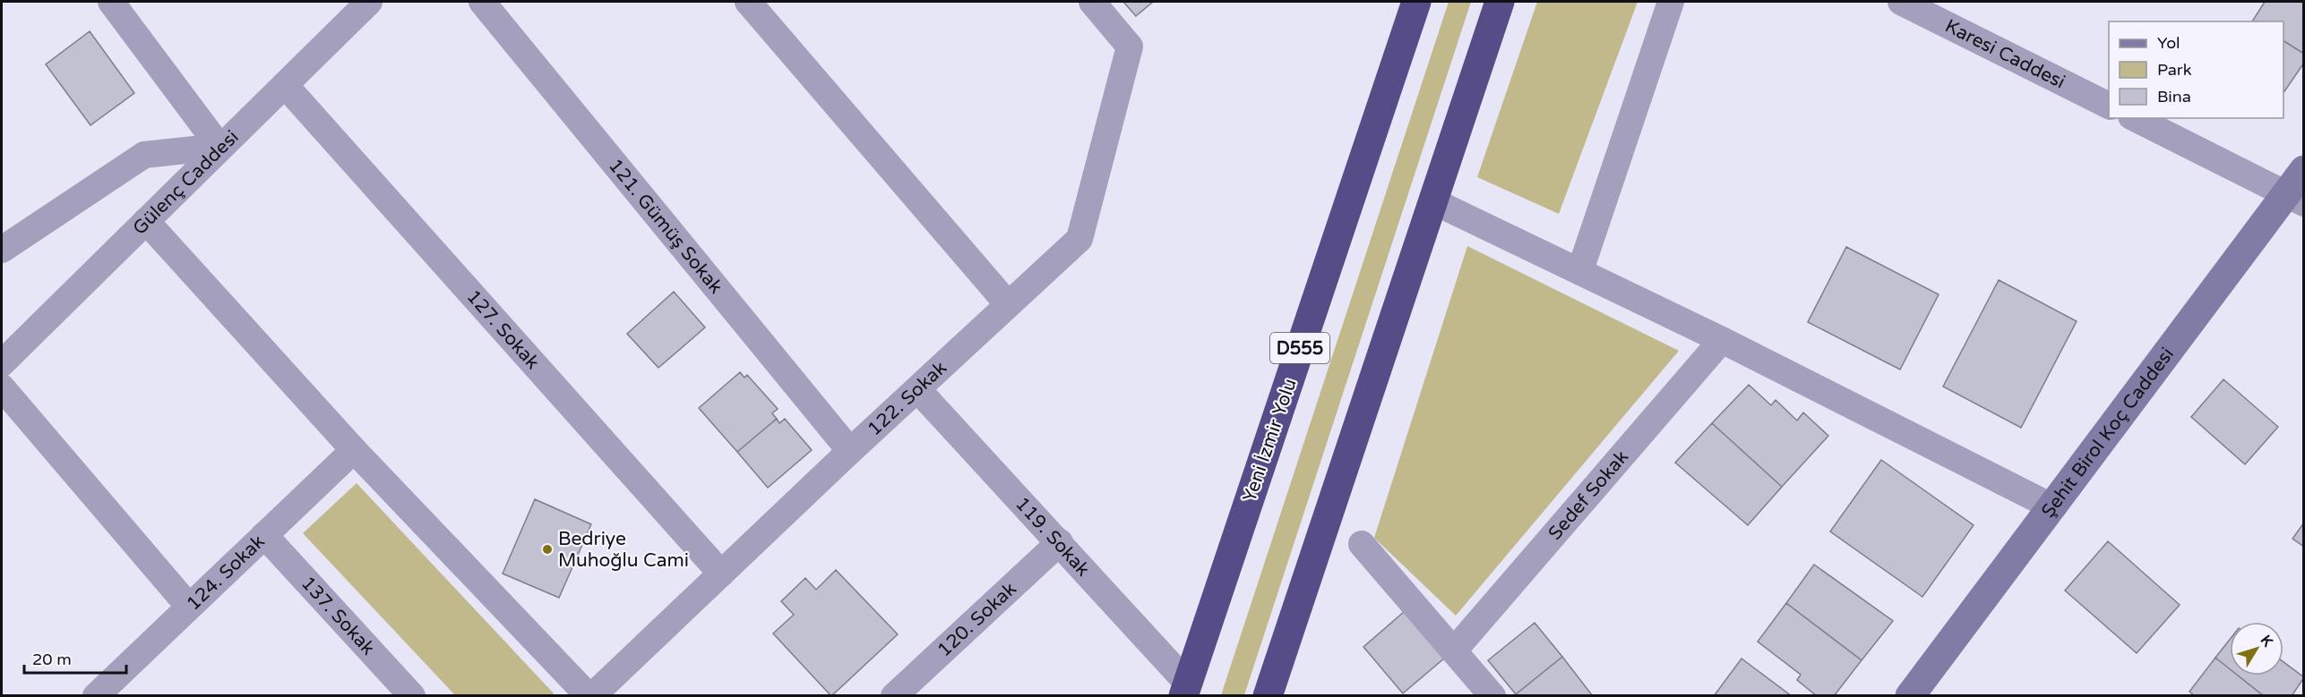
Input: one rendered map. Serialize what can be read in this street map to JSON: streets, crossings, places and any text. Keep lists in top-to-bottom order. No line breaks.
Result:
{"streets":{"highway":["D555","Yeni İzmir Yolu"],"main road":["Şehit Birol Koç Caddesi"],"street":["Karesi Caddesi","Gülenç Caddesi","121. Gümüş Sokak","127. Sokak","122. Sokak","Sedef Sokak","119. Sokak","124. Sokak","137. Sokak","120. Sokak"]},"crossings":[["Gülenç Caddesi","127. Sokak"],["121. Gümüş Sokak","122. Sokak"],["127. Sokak","122. Sokak"],["122. Sokak","119. Sokak"],["Yeni İzmir Yolu","119. Sokak"],["119. Sokak","120. Sokak"],["124. Sokak","137. Sokak"]],"places":["Bedriye Muhoğlu Cami"],"legend":["Yol","Park","Bina"],"scale_bar":"20 m","north":"top right"}
